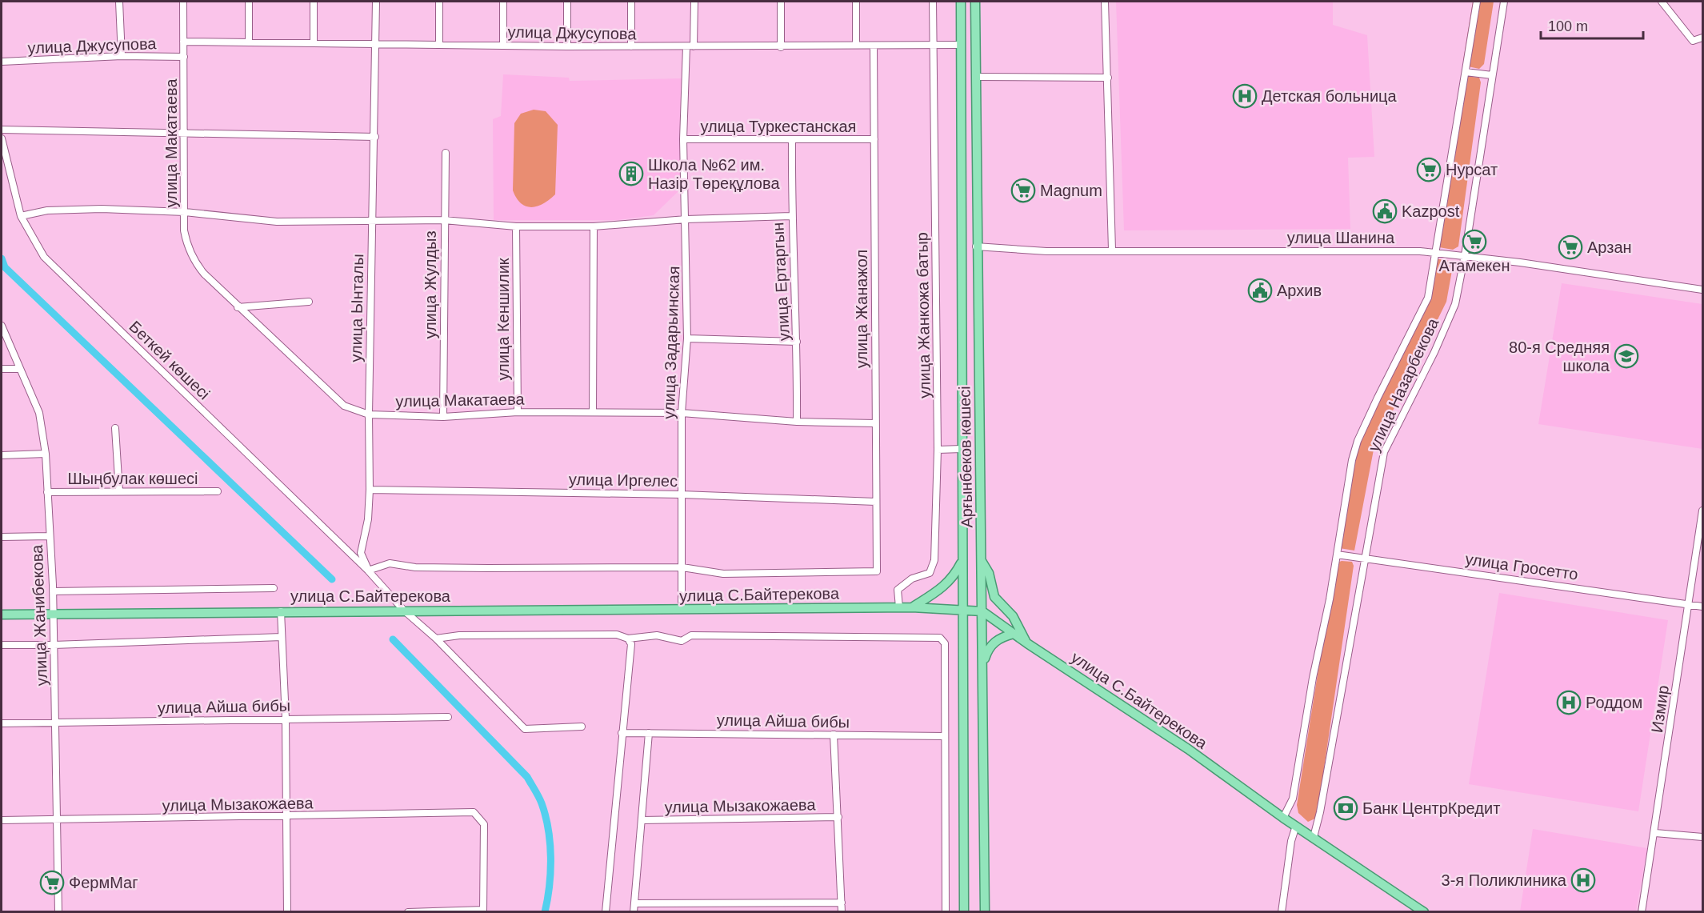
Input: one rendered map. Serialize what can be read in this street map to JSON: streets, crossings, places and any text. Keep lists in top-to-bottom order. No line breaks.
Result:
{"streets":{"main road":["Арғынбеков көшесі","улица С.Байтерекова"],"street":["улица Джусупова","улица Туркестанская","улица Макатаева","улица Шанина","улица Ертаргын","улица Жулдыз","улица Ынталы","улица Жанажол","улица Жанкожа батыр","улица Кеншилик","улица Задарьинская","Беткей көшесі","улица Назарбекова","Шыңбулак көшесі","улица Иргелес","улица Гросетто","улица Жанибекова","улица Айша бибы","Измир","улица Мызакожаева"]},"crossings":[["улица Джусупова","улица Макатаева"],["улица Джусупова","улица Ынталы"],["улица Джусупова","улица Жанажол"],["улица Джусупова","улица Жанкожа батыр"],["улица Джусупова","улица Задарьинская"],["улица Джусупова","Арғынбеков көшесі"],["улица Туркестанская","улица Ертаргын"],["улица Туркестанская","улица Жанажол"],["улица Туркестанская","улица Задарьинская"],["улица Макатаева","улица Ертаргын"],["улица Макатаева","улица Жулдыз"],["улица Макатаева","улица Ынталы"],["улица Макатаева","улица Жанажол"],["улица Макатаева","улица Кеншилик"],["улица Макатаева","улица Задарьинская"],["улица Шанина","улица Назарбекова"],["улица Шанина","Арғынбеков көшесі"],["улица Ынталы","Беткей көшесі"],["улица Ынталы","улица Иргелес"],["улица Жанажол","улица Задарьинская"],["улица Жанажол","улица Иргелес"],["улица Жанкожа батыр","улица С.Байтерекова"],["улица Задарьинская","улица Иргелес"],["улица Задарьинская","улица С.Байтерекова"],["Беткей көшесі","улица С.Байтерекова"],["улица Назарбекова","улица Гросетто"],["улица Назарбекова","улица С.Байтерекова"],["Арғынбеков көшесі","улица С.Байтерекова"],["Шыңбулак көшесі","улица Жанибекова"],["улица Гросетто","Измир"],["улица С.Байтерекова","улица Жанибекова"],["улица Жанибекова","улица Айша бибы"],["улица Жанибекова","улица Мызакожаева"]],"places":{"hospital":["Детская больница","Роддом","3-я Поликлиника"],"supermarket":["Нурсат","Magnum","Атамекен","Арзан","ФермМаг"],"building":["Школа №62 им. Назір Төреқұлова"],"public building":["Kazpost","Архив"],"school or university":["80-я Средняя школа"],"bank":["Банк ЦентрКредит"]},"scale_bar":"100 m"}
